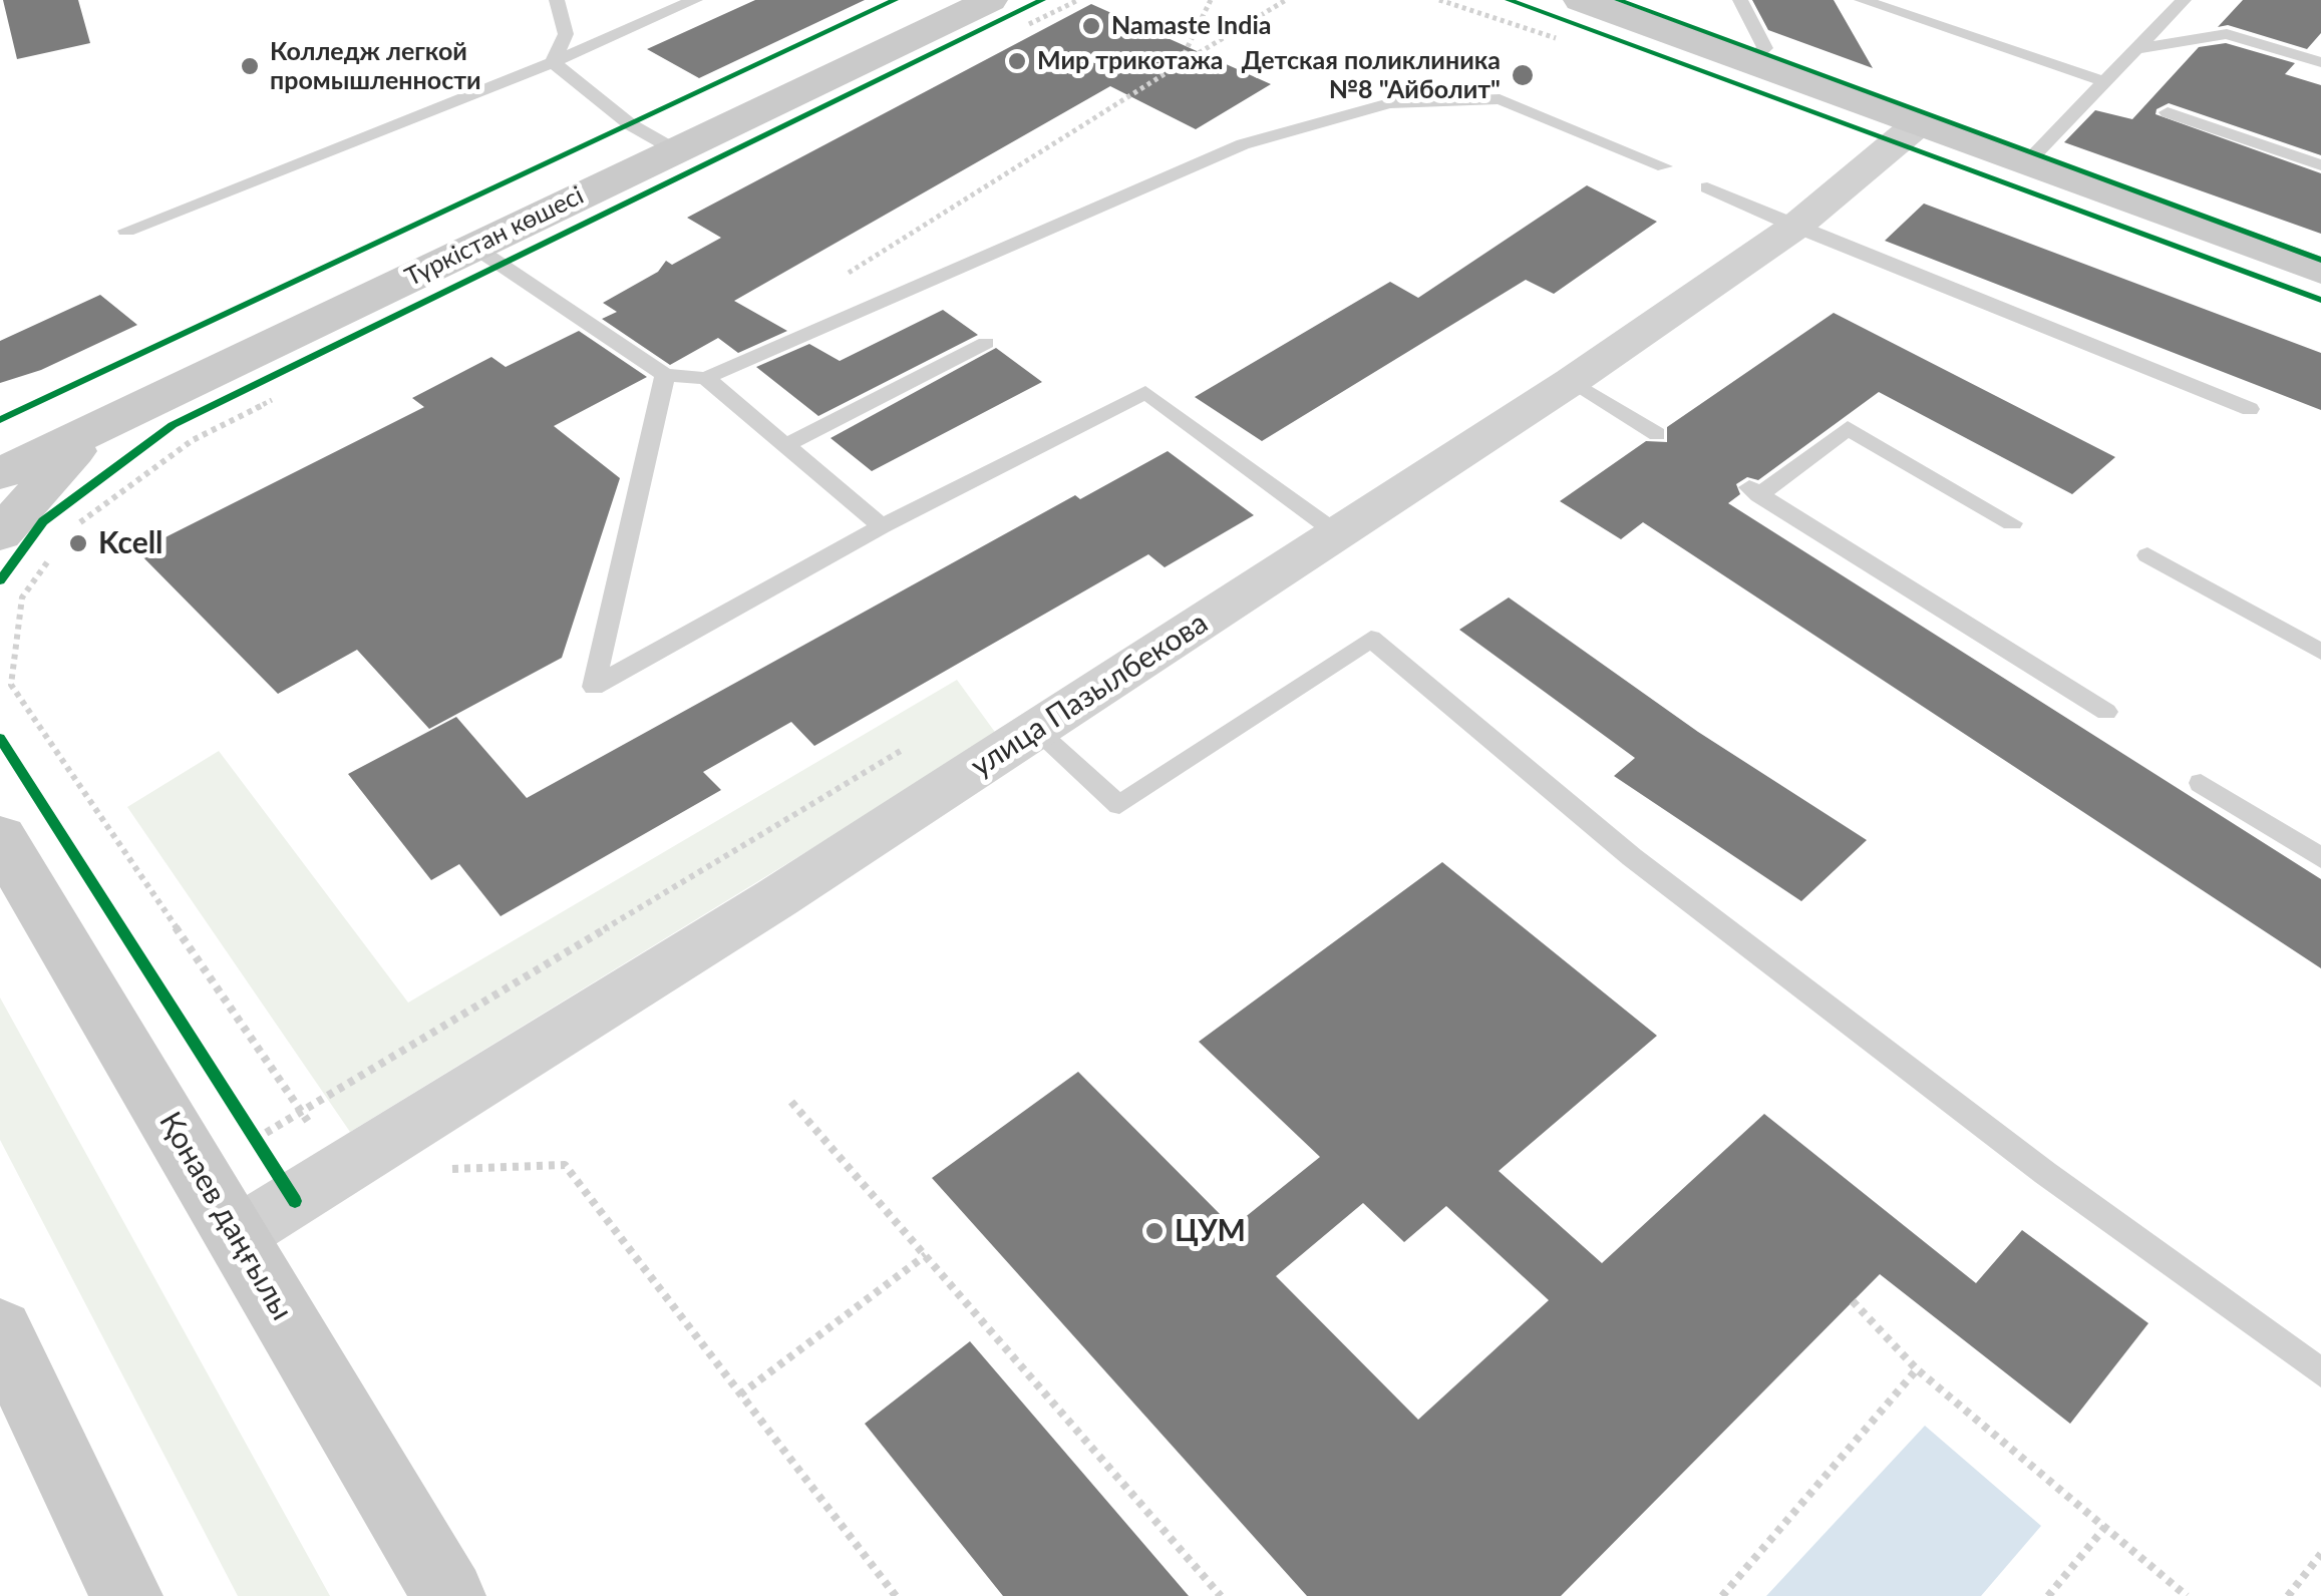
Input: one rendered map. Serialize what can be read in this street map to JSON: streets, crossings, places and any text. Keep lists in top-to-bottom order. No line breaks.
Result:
{"streets":{"main road":["Түркістан көшесі","Қонаев даңғылы"],"street":["улица Пазылбекова"]},"crossings":[["улица Пазылбекова","Қонаев даңғылы"]],"places":["Namaste India","Мир трикотажа","Колледж легкой промышленности","Детская поликлиника №8 \"Айболит\"","Kcell","ЦУМ"]}
